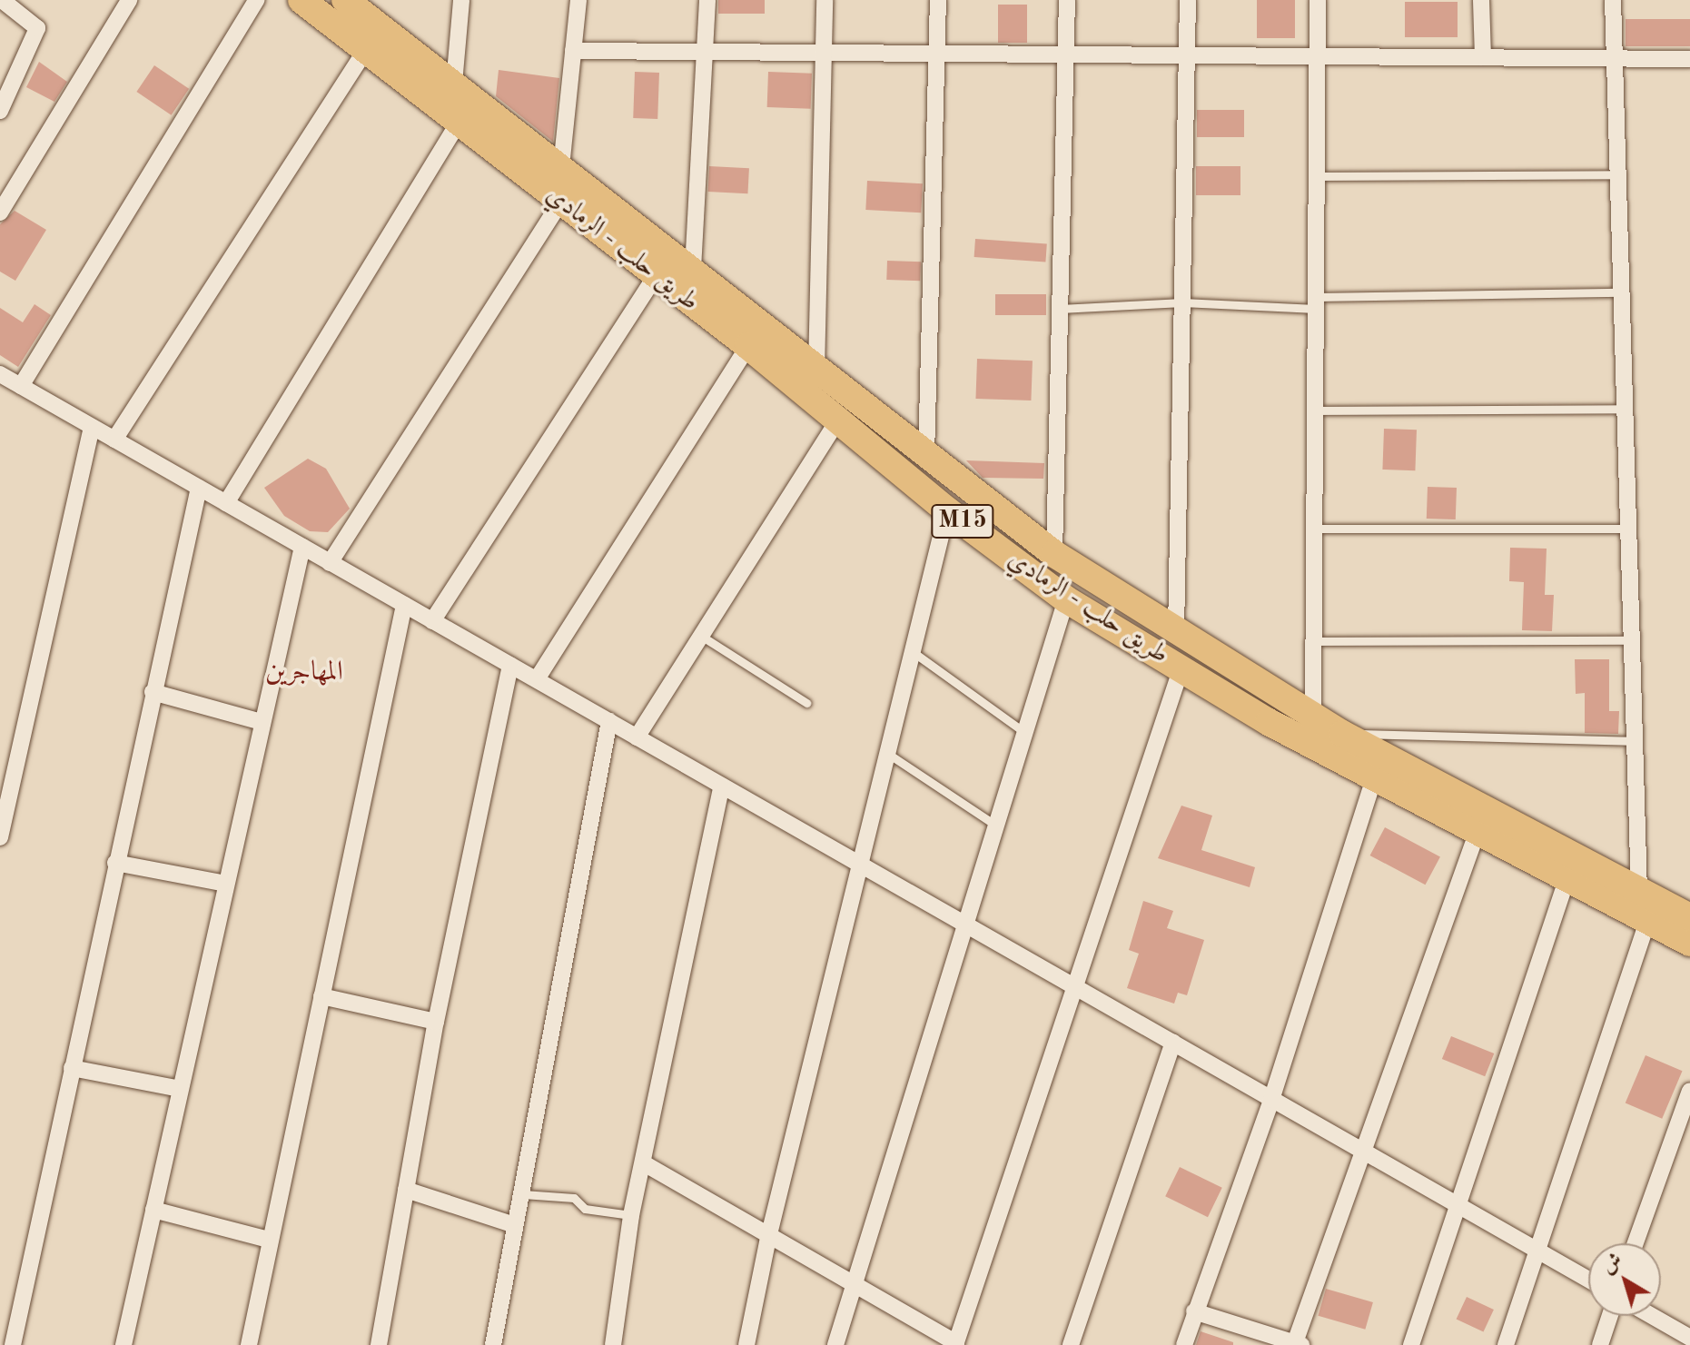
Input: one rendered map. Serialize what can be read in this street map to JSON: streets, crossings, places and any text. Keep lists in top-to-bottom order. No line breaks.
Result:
{"streets":{"highway":["طريق حلب - الرمادي","M15"]},"districts":["المهاجرين"],"north":"top left"}
